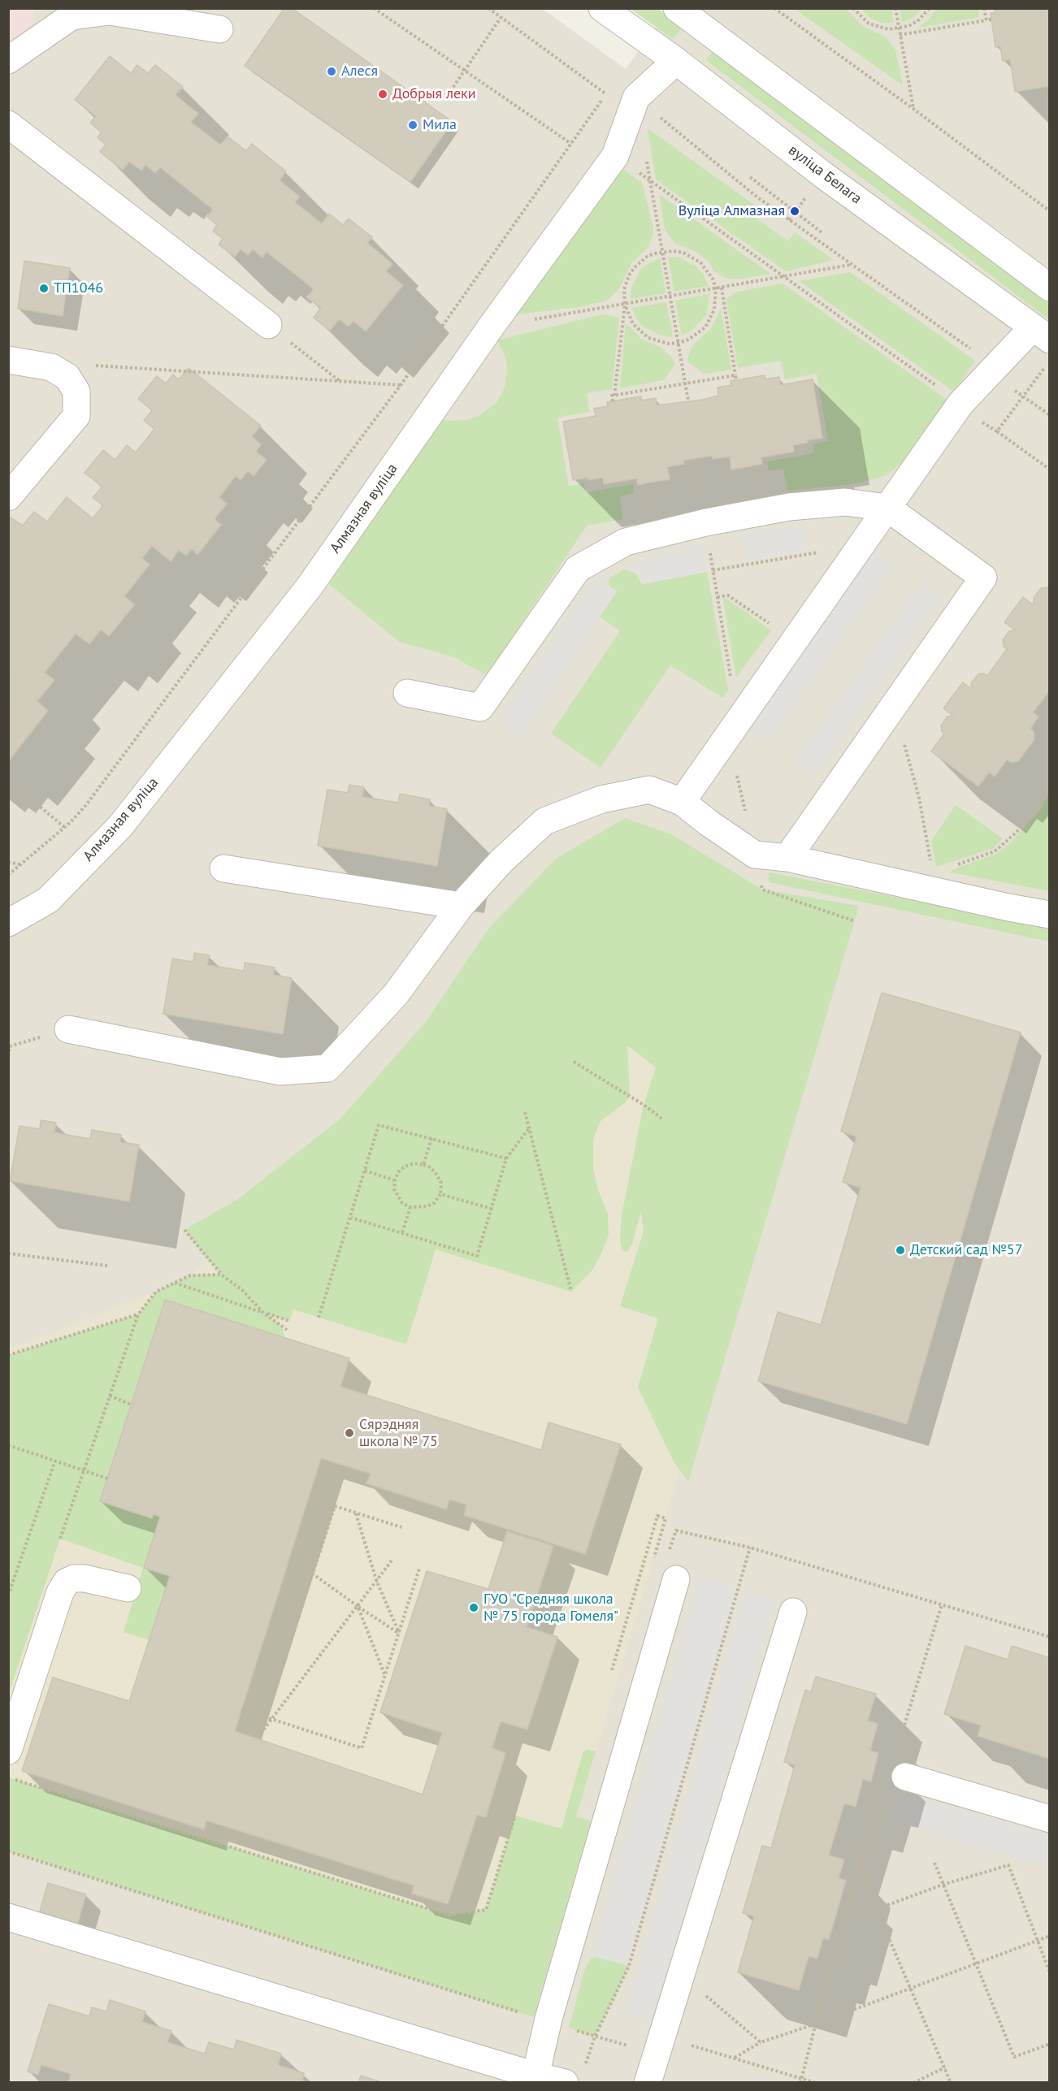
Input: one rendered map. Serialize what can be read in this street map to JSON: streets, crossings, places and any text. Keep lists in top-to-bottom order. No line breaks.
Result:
{"streets":{"street":["вуліца Белага","Алмазная вуліца"]},"crossings":[["вуліца Белага","Алмазная вуліца"]],"places":["Алеся","Добрыя леки","Мила","Вуліца Алмазная","ТП1046","Детский сад №57","Сярэдняя школа № 75","ГУО \"Средняя школа № 75 города Гомеля\""]}
